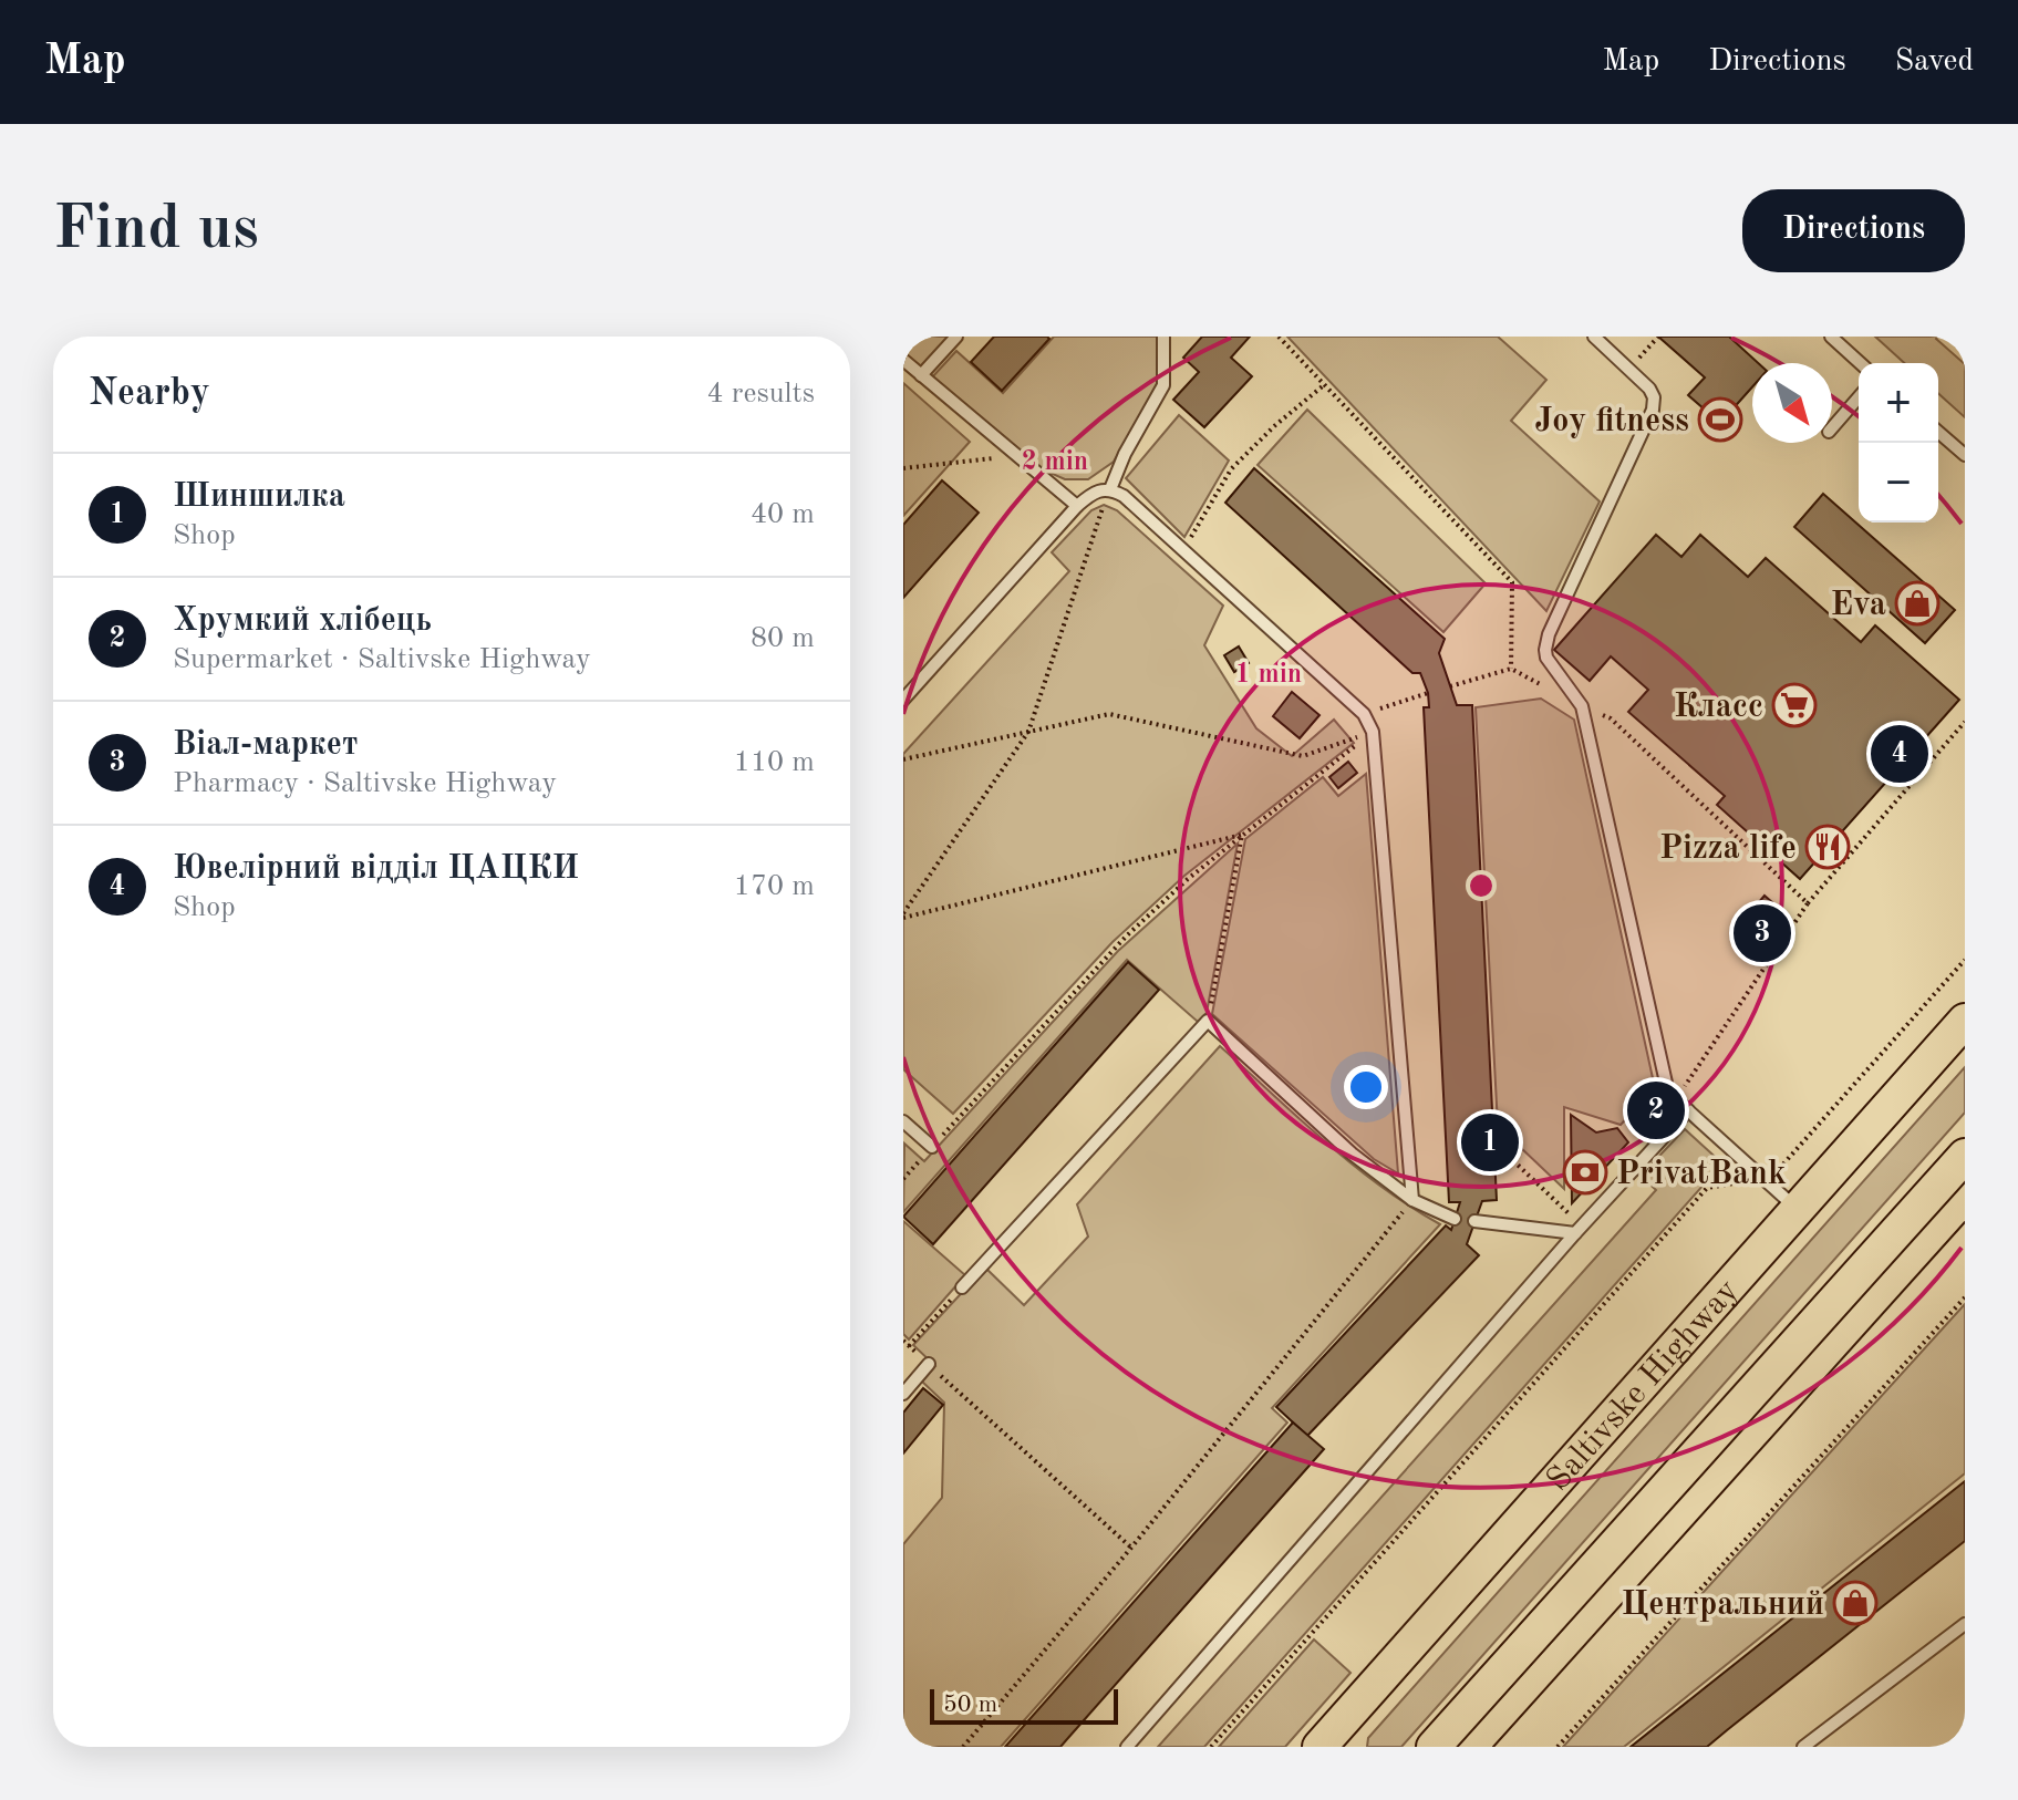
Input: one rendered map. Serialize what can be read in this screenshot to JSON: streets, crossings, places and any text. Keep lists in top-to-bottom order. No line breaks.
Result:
{"streets":{"main road":["Saltivske Highway"]},"places":{"sports":["Joy fitness"],"shop":["Eva","Центральний"],"supermarket":["Класс"],"restaurant":["Pizza life"],"bank":["PrivatBank"]},"scale_bar":"50 m","north":"bottom right","page":{"header":"Map","nav":["Map","Directions","Saved"],"buttons":"Directions","title":"Find us","heading":["Nearby","4 results"],"map_buttons":["+","−"],"list":[{"mark":"1","name":"Шиншилка","note":"Shop","value":"40 m"},{"mark":"2","name":"Хрумкий хлібець","note":"Supermarket · Saltivske Highway","value":"80 m"},{"mark":"3","name":"Віал-маркет","note":"Pharmacy · Saltivske Highway","value":"110 m"},{"mark":"4","name":"Ювелірний відділ ЦАЦКИ","note":"Shop","value":"170 m"}],"pins":["4","3","2","1"],"scale":"50 m"},"rings":["2 min","1 min"]}
